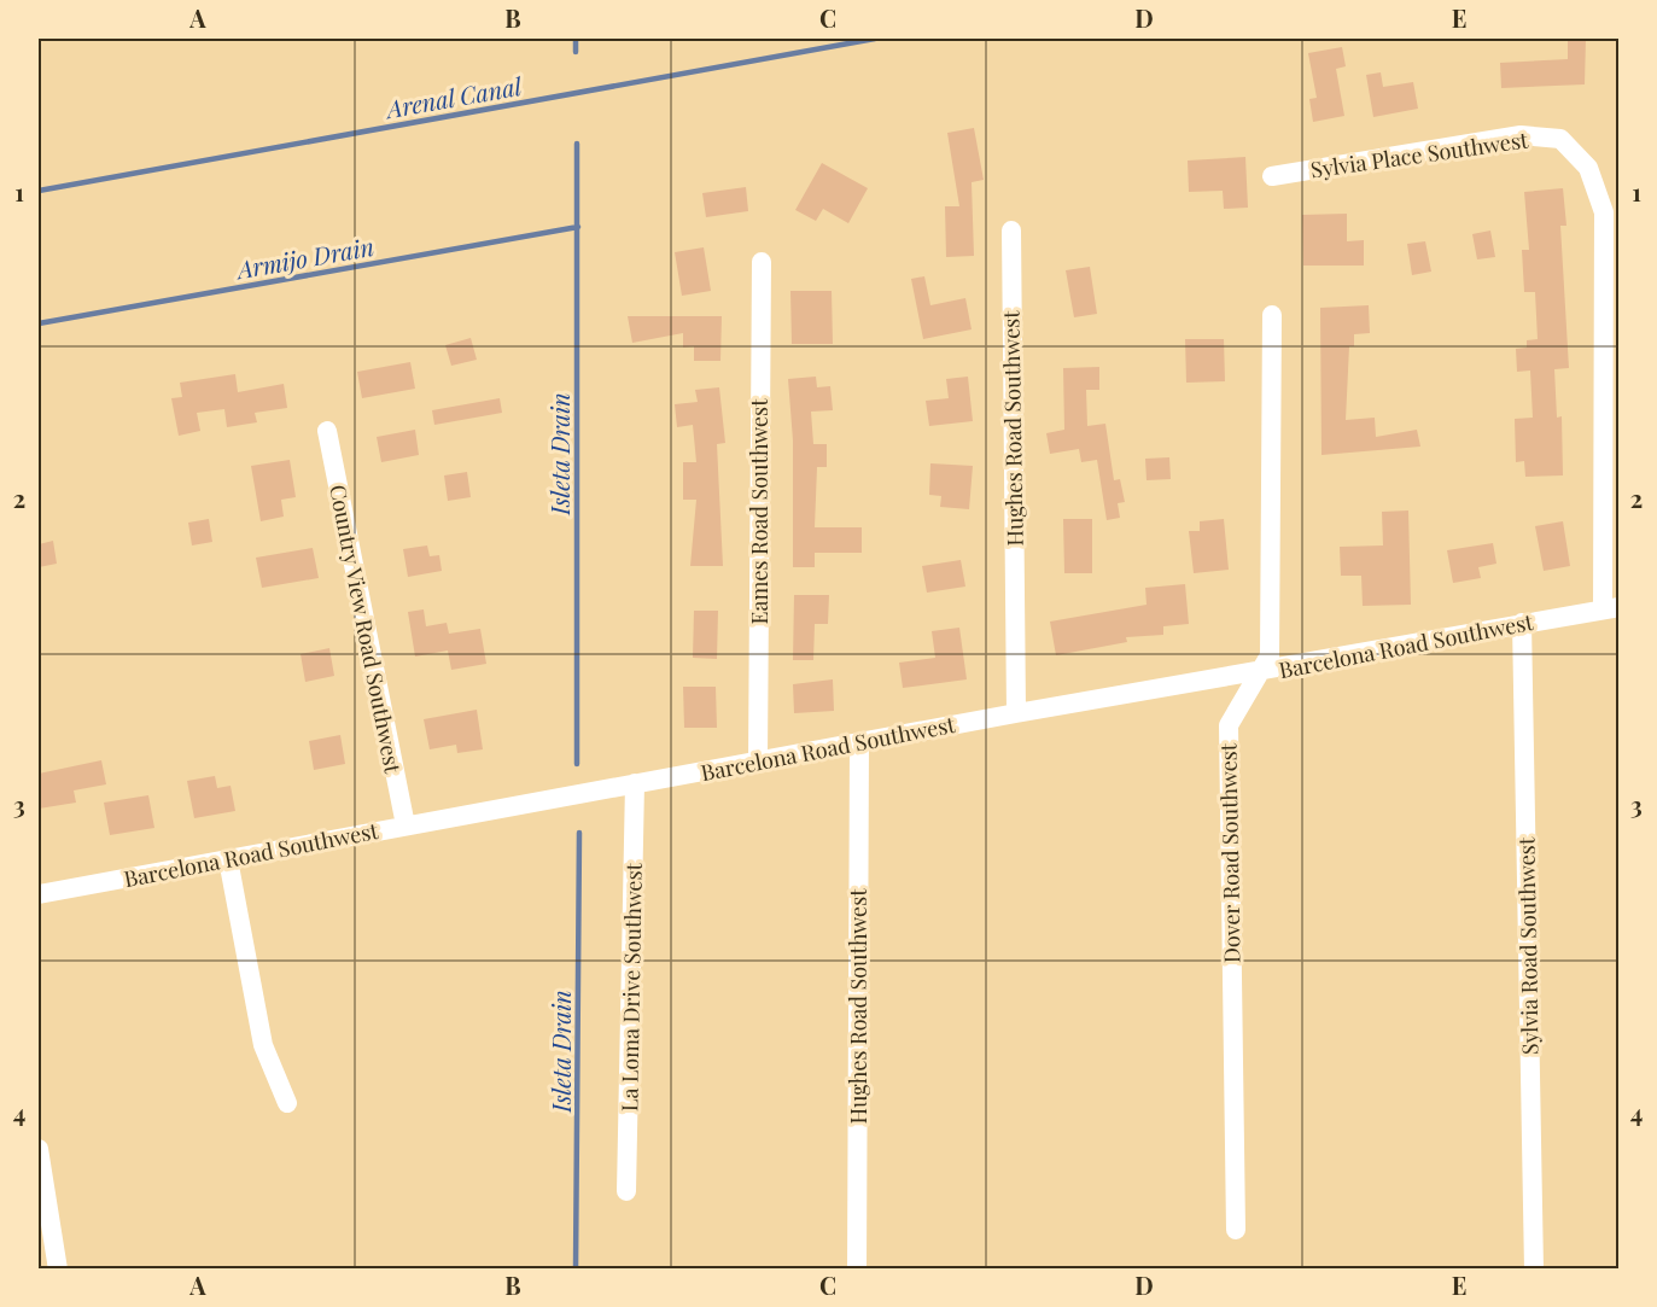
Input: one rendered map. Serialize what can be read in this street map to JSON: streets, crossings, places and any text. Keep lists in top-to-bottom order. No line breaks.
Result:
{"streets":{"street":["Sylvia Place Southwest","Hughes Road Southwest","Eames Road Southwest","Country View Road Southwest","Barcelona Road Southwest","Dover Road Southwest","Sylvia Road Southwest","La Loma Drive Southwest"]},"crossings":[["Sylvia Place Southwest","Barcelona Road Southwest"],["Hughes Road Southwest","Barcelona Road Southwest"],["Eames Road Southwest","Barcelona Road Southwest"],["Country View Road Southwest","Barcelona Road Southwest"],["Barcelona Road Southwest","Dover Road Southwest"],["Barcelona Road Southwest","Sylvia Road Southwest"],["Barcelona Road Southwest","La Loma Drive Southwest"]],"water":["Arenal Canal","Armijo Drain","Isleta Drain"],"grid":{"columns":["A","B","C","D","E"],"rows":["1","2","3","4"]}}
